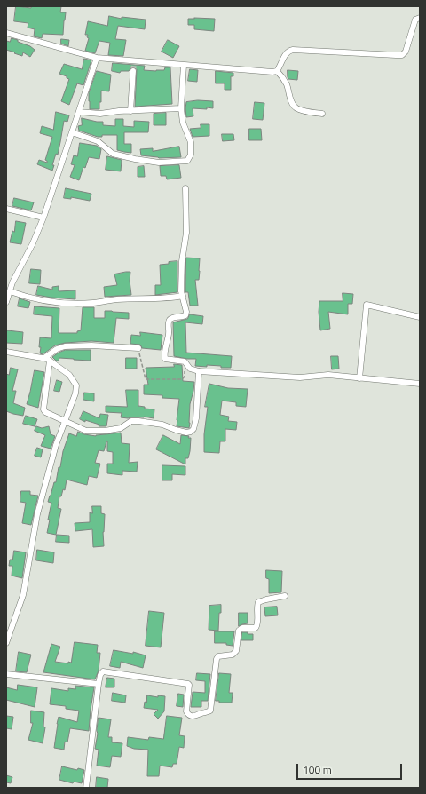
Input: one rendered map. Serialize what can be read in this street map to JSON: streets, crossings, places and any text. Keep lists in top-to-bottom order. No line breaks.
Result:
{"scale_bar":"100 m"}
